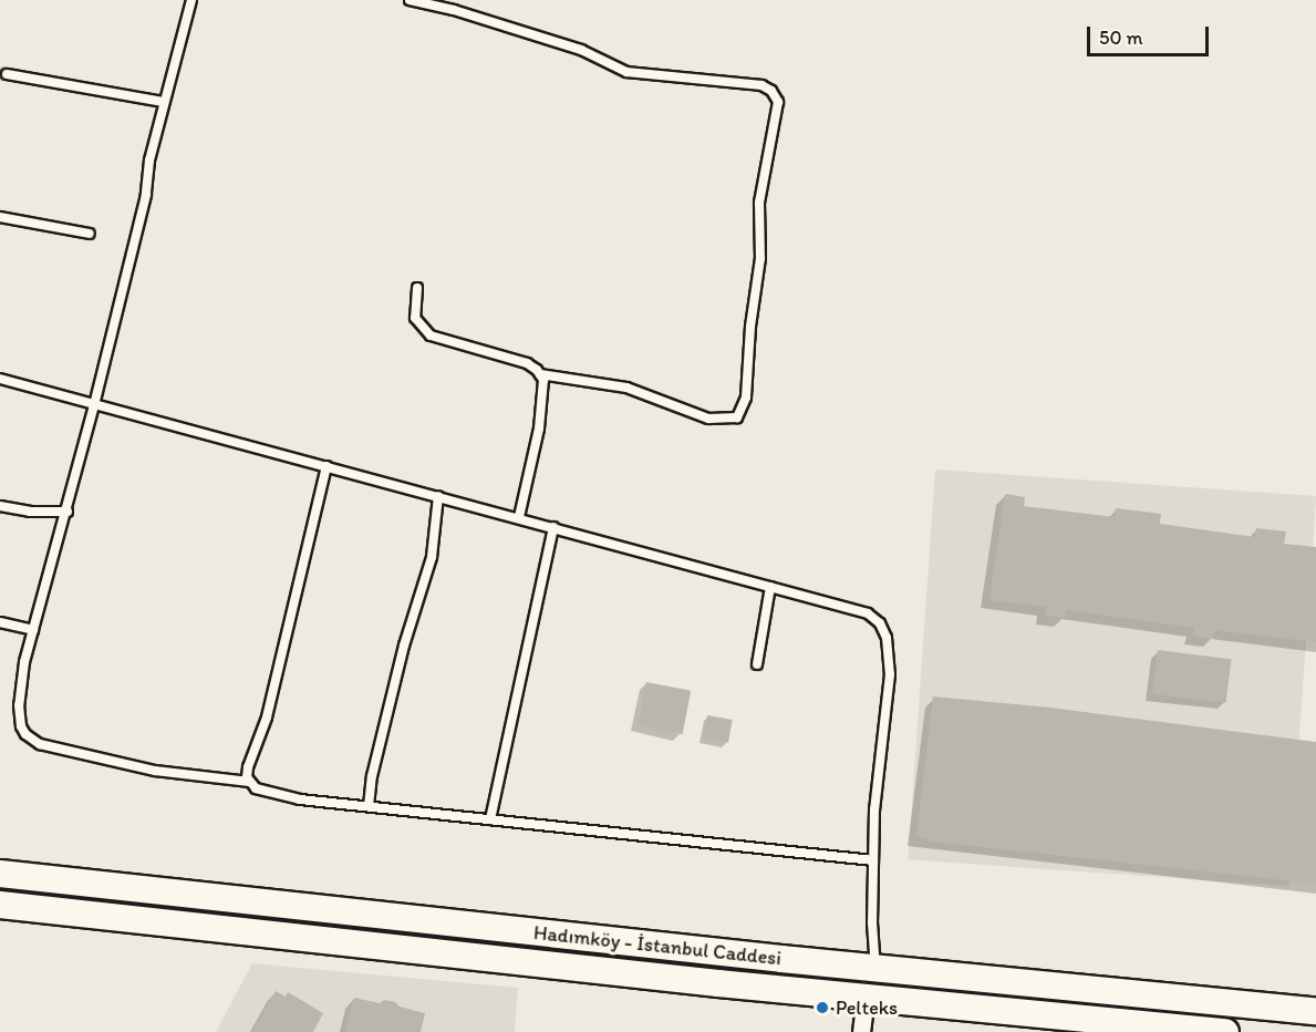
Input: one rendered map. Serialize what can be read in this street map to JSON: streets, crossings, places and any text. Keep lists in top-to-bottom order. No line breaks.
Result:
{"streets":{"main road":["Hadımköy - İstanbul Caddesi"]},"places":["Pelteks"],"scale_bar":"50 m"}
